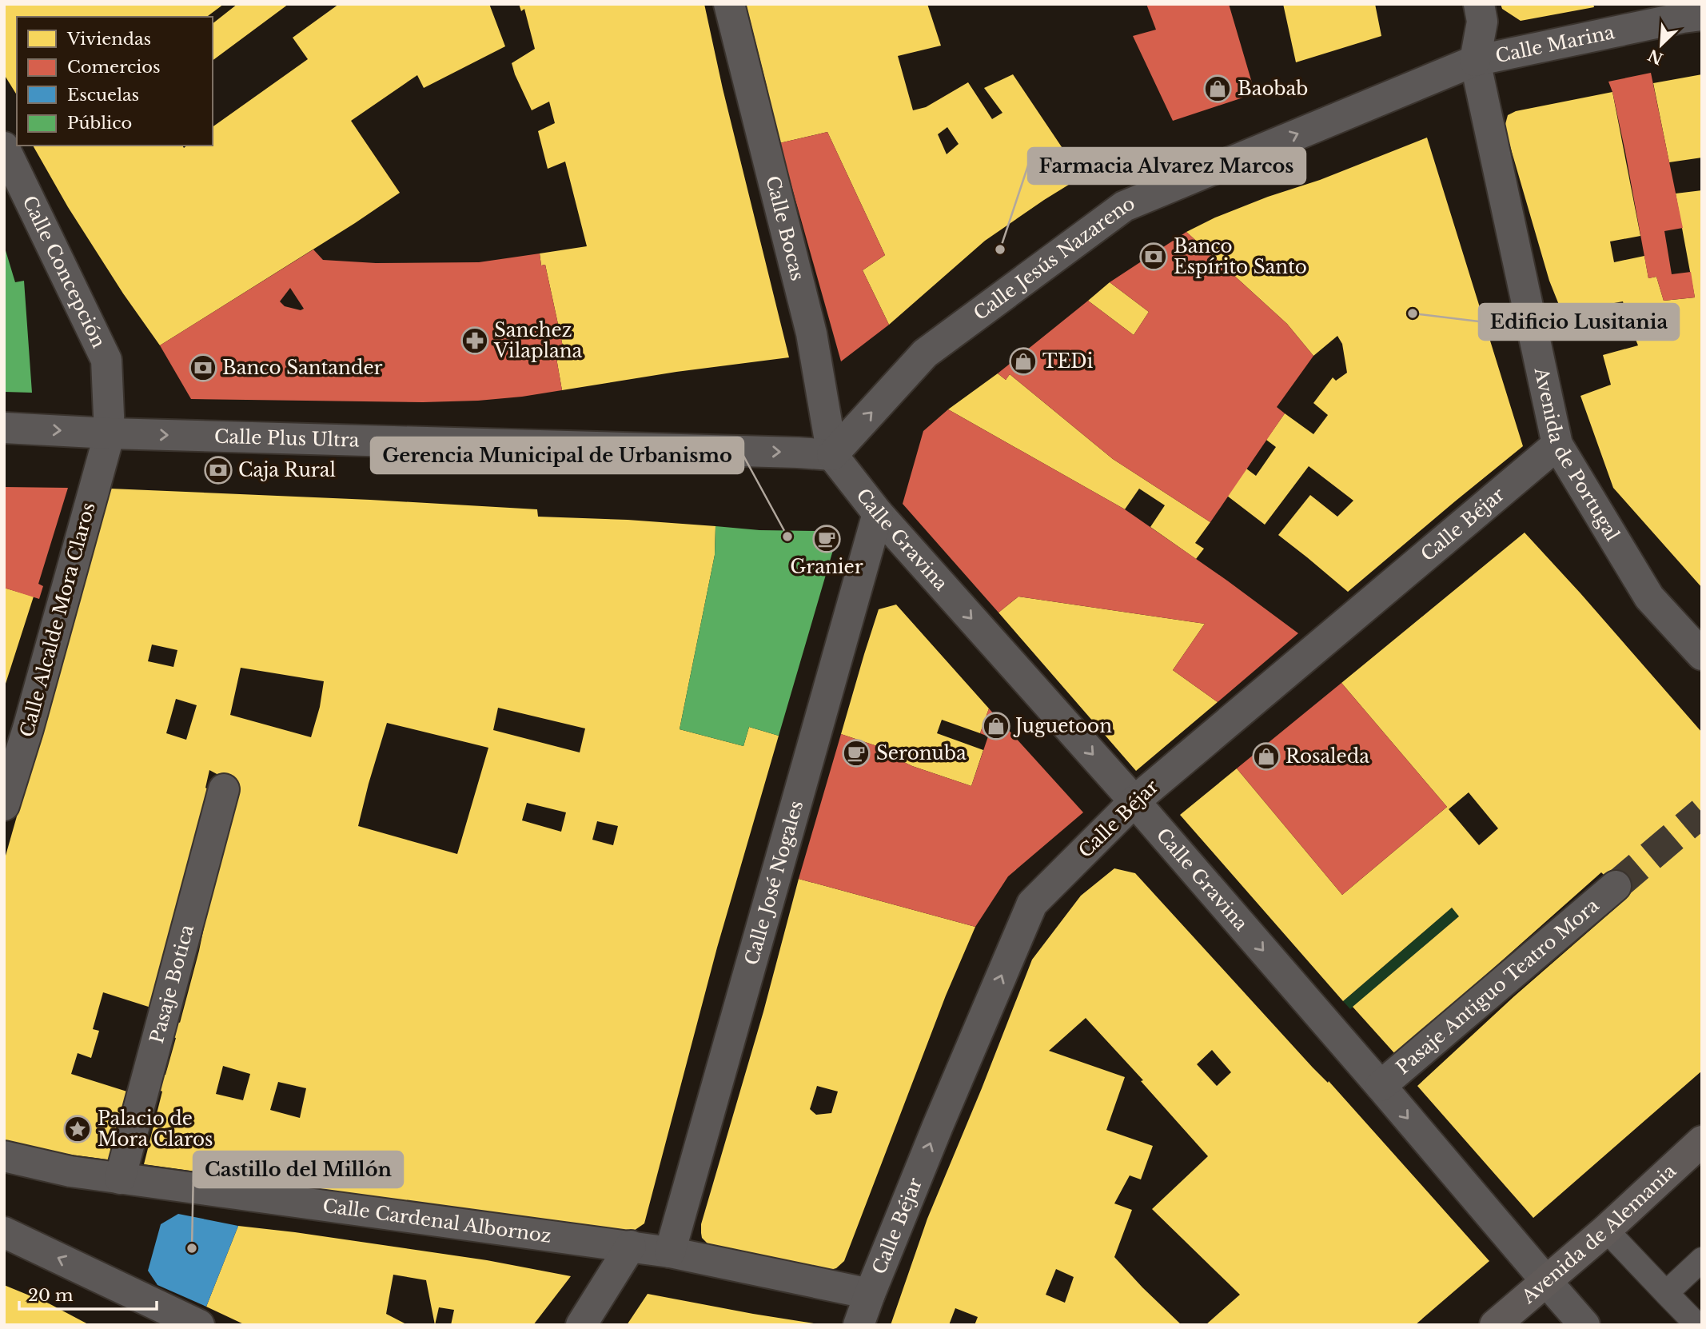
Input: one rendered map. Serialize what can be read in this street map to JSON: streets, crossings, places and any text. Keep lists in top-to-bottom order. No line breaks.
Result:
{"streets":{"main road":["Avenida de Alemania"],"street":["Calle Marina","Calle Bocas","Calle Jesús Nazareno","Calle Concepción","Calle Plus Ultra","Avenida de Portugal","Calle Béjar","Calle Gravina","Calle Alcalde Mora Claros","Calle José Nogales","Pasaje Botica","Pasaje Antiguo Teatro Mora","Calle Cardenal Albornoz"]},"crossings":[["Calle Marina","Calle Jesús Nazareno"],["Calle Marina","Avenida de Portugal"],["Calle Bocas","Calle Jesús Nazareno"],["Calle Bocas","Calle Plus Ultra"],["Calle Bocas","Calle Gravina"],["Calle Jesús Nazareno","Calle Plus Ultra"],["Calle Jesús Nazareno","Avenida de Portugal"],["Calle Jesús Nazareno","Calle Gravina"],["Calle Concepción","Calle Plus Ultra"],["Calle Concepción","Calle Alcalde Mora Claros"],["Calle Plus Ultra","Calle Gravina"],["Calle Plus Ultra","Calle Alcalde Mora Claros"],["Avenida de Portugal","Calle Béjar"],["Calle Béjar","Calle Gravina"],["Calle Béjar","Calle Cardenal Albornoz"],["Calle Gravina","Calle José Nogales"],["Calle Gravina","Pasaje Antiguo Teatro Mora"],["Calle Gravina","Avenida de Alemania"],["Calle José Nogales","Calle Cardenal Albornoz"],["Pasaje Botica","Calle Cardenal Albornoz"]],"one_way":["Calle Jesús Nazareno","Calle Plus Ultra","Calle Béjar","Calle Gravina"],"places":{"shop":["Baobab","TEDi","Juguetoon","Rosaleda"],"other":["Farmacia Alvarez Marcos","Edificio Lusitania","Gerencia Municipal de Urbanismo","Castillo del Millón"],"bank":["Banco Espírito Santo","Banco Santander","Caja Rural"],"pharmacy":["Sanchez Vilaplana"],"cafe":["Granier","Seronuba"],"place":["Palacio de Mora Claros"]},"legend":["Viviendas","Comercios","Escuelas","Público"],"scale_bar":"20 m","north":"bottom left"}
